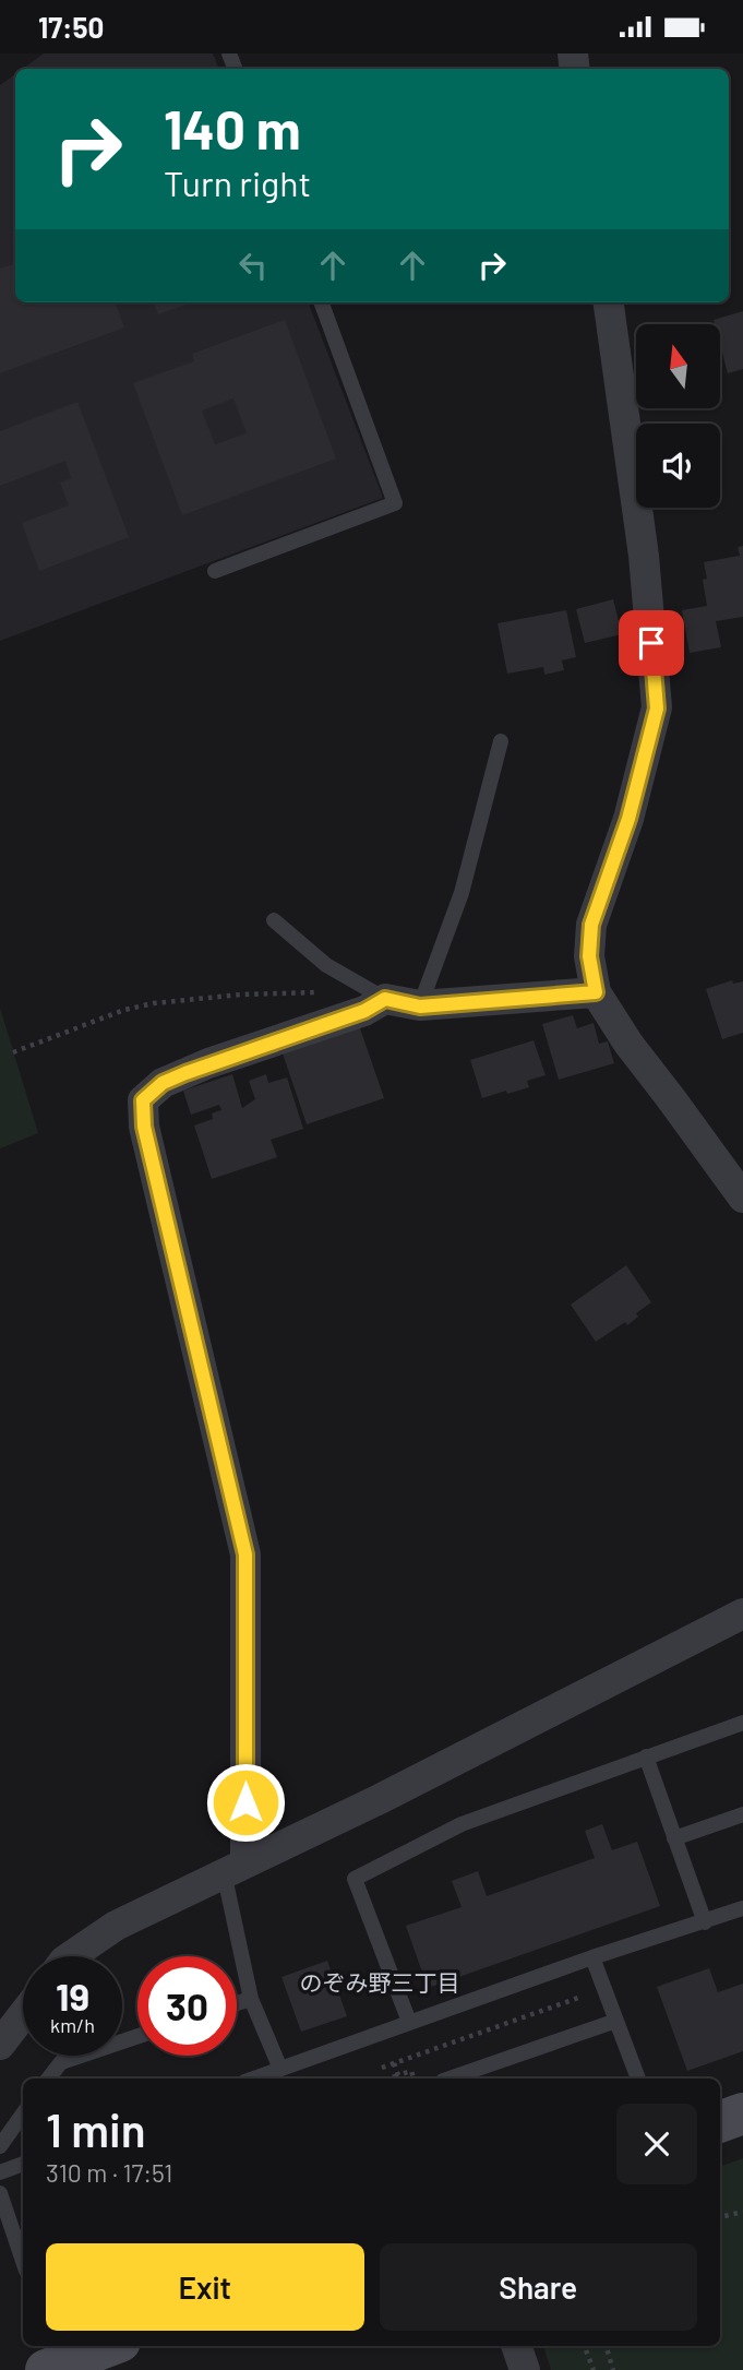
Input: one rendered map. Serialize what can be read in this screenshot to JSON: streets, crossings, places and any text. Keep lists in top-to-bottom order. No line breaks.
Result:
{"districts":["のぞみ野三丁目"],"north":"top","page":{"status":"17:50","turn":["140 m","Turn right"],"speed":"19 km/h","limit":"30","heading":["1 min","310 m · 17:51"],"buttons":["Exit","Share"]}}
